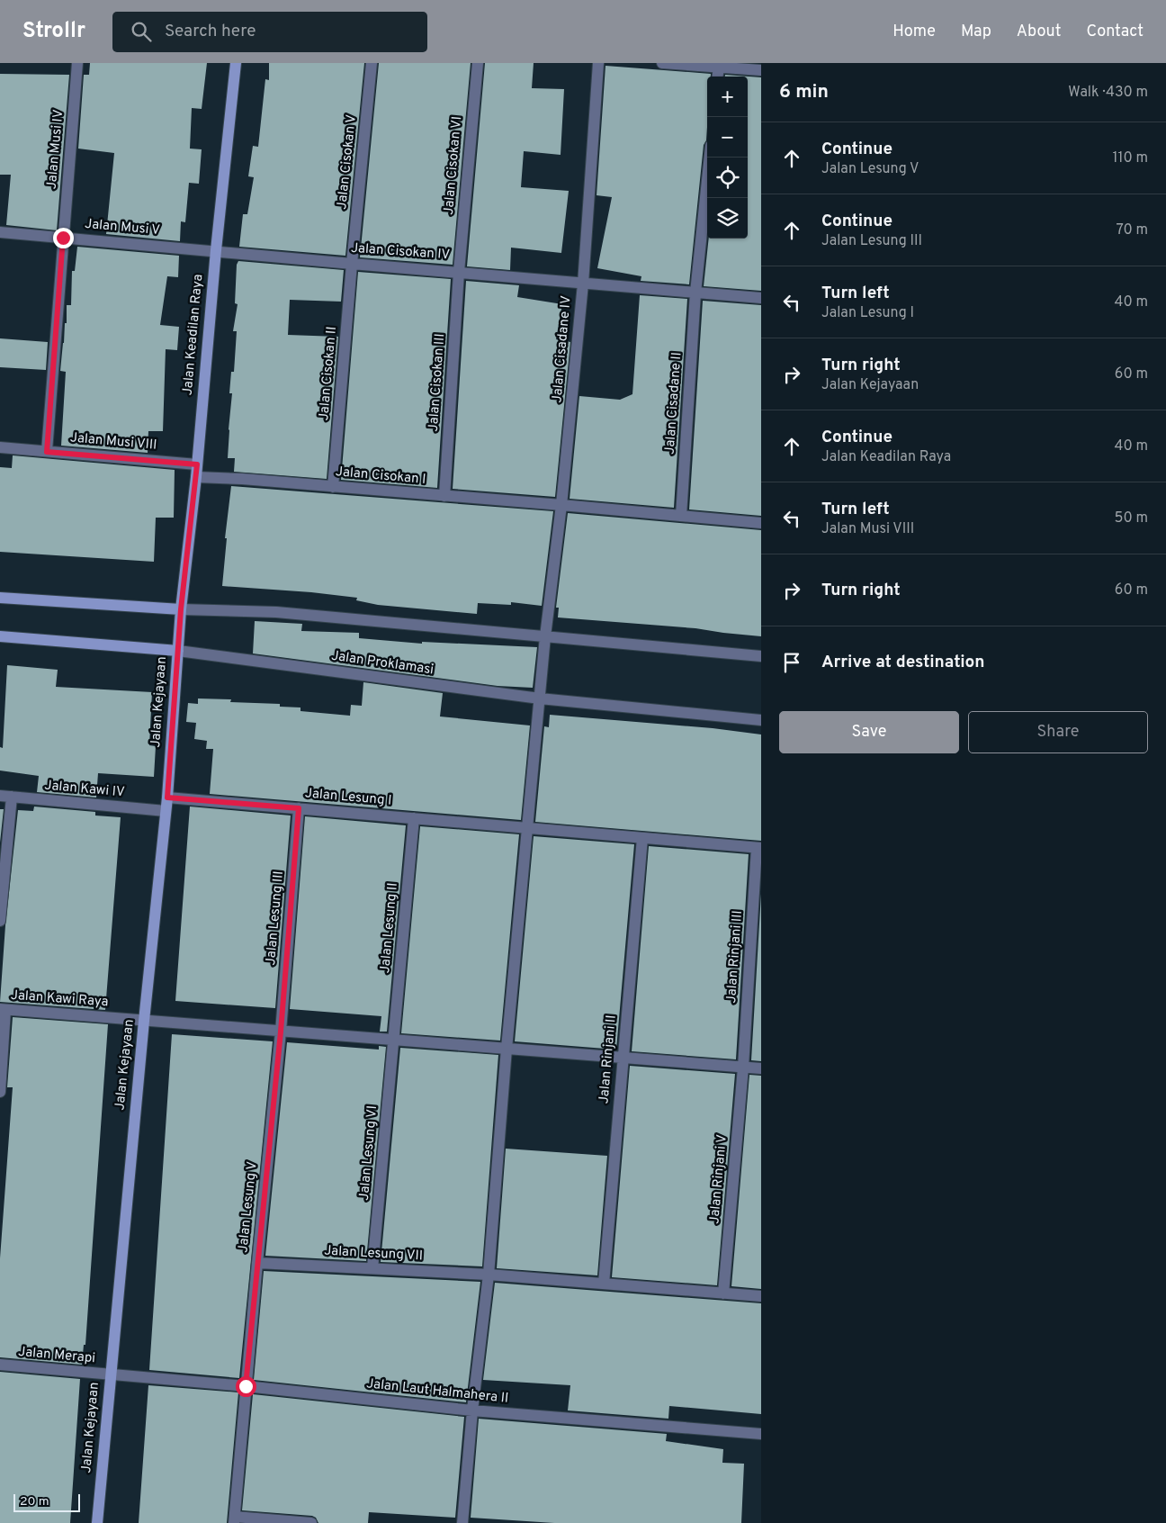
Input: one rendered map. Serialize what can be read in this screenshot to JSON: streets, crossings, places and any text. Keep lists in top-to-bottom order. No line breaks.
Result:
{"streets":{"street":["Jalan Musi IV","Jalan Cisokan V","Jalan Cisokan VI","Jalan Musi V","Jalan Cisokan IV","Jalan Keadilan Raya","Jalan Cisadane IV","Jalan Cisokan II","Jalan Cisokan III","Jalan Cisadane II","Jalan Musi VIII","Jalan Cisokan I","Jalan Proklamasi","Jalan Kejayaan","Jalan Kawi IV","Jalan Lesung I","Jalan Lesung III","Jalan Lesung II","Jalan Rinjani III","Jalan Kawi Raya","Jalan Rinjani II","Jalan Lesung VI","Jalan Rinjani V","Jalan Lesung V","Jalan Lesung VII","Jalan Merapi","Jalan Laut Halmahera II"]},"crossings":[["Jalan Musi IV","Jalan Musi V"],["Jalan Musi IV","Jalan Musi VIII"],["Jalan Cisokan V","Jalan Cisokan IV"],["Jalan Cisokan V","Jalan Cisokan II"],["Jalan Cisokan VI","Jalan Cisokan IV"],["Jalan Cisokan VI","Jalan Cisokan III"],["Jalan Musi V","Jalan Cisokan IV"],["Jalan Musi V","Jalan Keadilan Raya"],["Jalan Cisokan IV","Jalan Keadilan Raya"],["Jalan Cisokan IV","Jalan Cisadane IV"],["Jalan Cisokan IV","Jalan Cisokan II"],["Jalan Cisokan IV","Jalan Cisokan III"],["Jalan Cisokan IV","Jalan Cisadane II"],["Jalan Keadilan Raya","Jalan Musi VIII"],["Jalan Keadilan Raya","Jalan Cisokan I"],["Jalan Keadilan Raya","Jalan Kejayaan"],["Jalan Cisadane IV","Jalan Cisokan I"],["Jalan Cisadane IV","Jalan Proklamasi"],["Jalan Cisadane IV","Jalan Lesung I"],["Jalan Cisadane IV","Jalan Kawi Raya"],["Jalan Cisadane IV","Jalan Lesung VII"],["Jalan Cisadane IV","Jalan Laut Halmahera II"],["Jalan Cisokan II","Jalan Cisokan I"],["Jalan Cisokan III","Jalan Cisokan I"],["Jalan Cisadane II","Jalan Cisokan I"],["Jalan Proklamasi","Jalan Kejayaan"],["Jalan Kejayaan","Jalan Kawi IV"],["Jalan Kejayaan","Jalan Lesung I"],["Jalan Kejayaan","Jalan Kawi Raya"],["Jalan Kejayaan","Jalan Merapi"],["Jalan Kejayaan","Jalan Laut Halmahera II"],["Jalan Lesung I","Jalan Lesung III"],["Jalan Lesung I","Jalan Lesung II"],["Jalan Lesung I","Jalan Rinjani III"],["Jalan Lesung I","Jalan Rinjani II"],["Jalan Lesung III","Jalan Kawi Raya"],["Jalan Lesung III","Jalan Lesung V"],["Jalan Lesung II","Jalan Kawi Raya"],["Jalan Lesung II","Jalan Lesung VI"],["Jalan Rinjani III","Jalan Kawi Raya"],["Jalan Rinjani III","Jalan Rinjani V"],["Jalan Kawi Raya","Jalan Rinjani II"],["Jalan Kawi Raya","Jalan Lesung VI"],["Jalan Kawi Raya","Jalan Rinjani V"],["Jalan Kawi Raya","Jalan Lesung V"],["Jalan Rinjani II","Jalan Lesung VII"],["Jalan Lesung VI","Jalan Lesung VII"],["Jalan Rinjani V","Jalan Lesung VII"],["Jalan Lesung V","Jalan Lesung VII"],["Jalan Lesung V","Jalan Laut Halmahera II"],["Jalan Merapi","Jalan Laut Halmahera II"]],"scale_bar":"20 m","page":{"header":"Strollr","search":"Search here","nav":["Home","Map","About","Contact"],"heading":["6 min","Walk · 430 m"],"map_buttons":["+","−"],"list":[["Continue","Jalan Lesung V","110 m"],["Continue","Jalan Lesung III","70 m"],["Turn left","Jalan Lesung I","40 m"],["Turn right","Jalan Kejayaan","60 m"],["Continue","Jalan Keadilan Raya","40 m"],["Turn left","Jalan Musi VIII","50 m"],["Turn right","60 m"],"Arrive at destination"],"buttons":["Save","Share"],"scale":"20 m"}}
